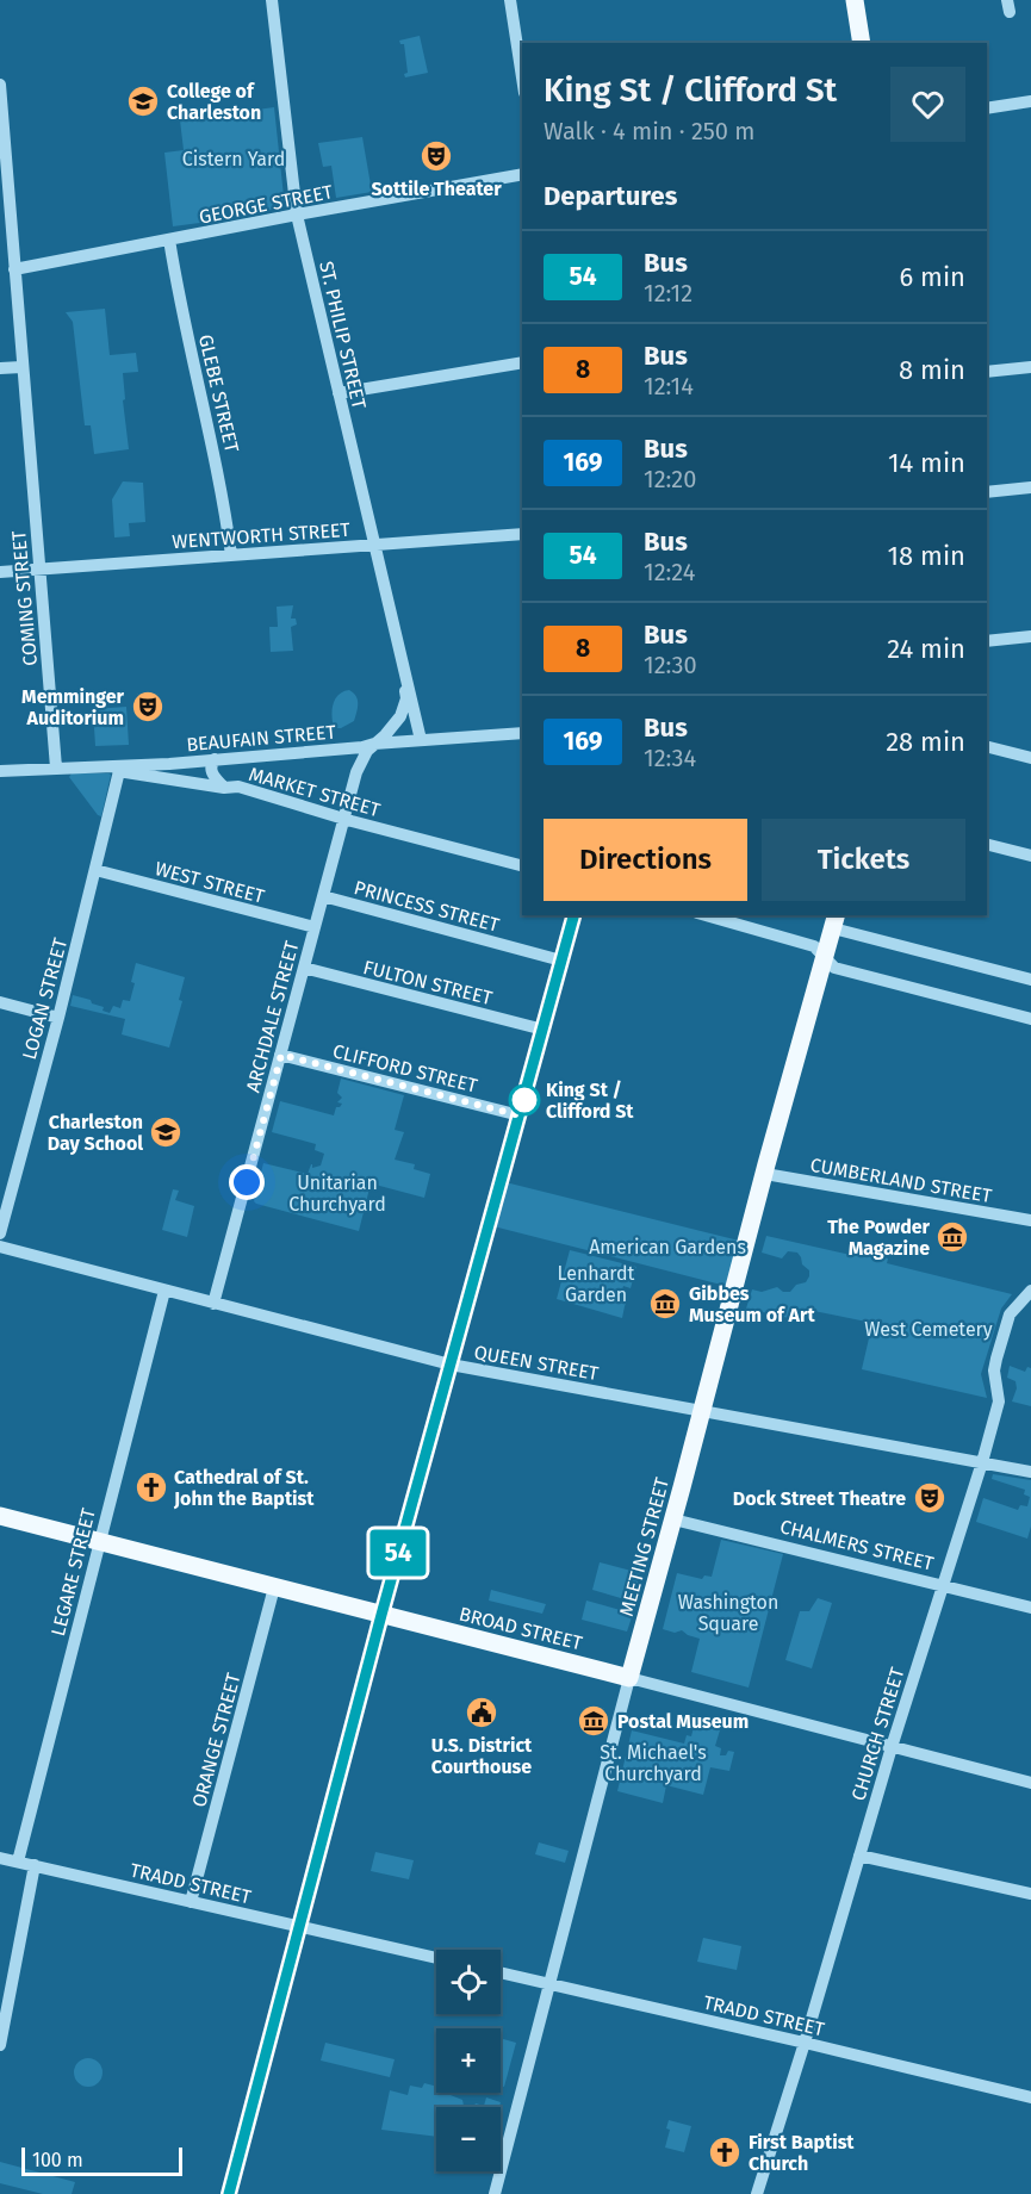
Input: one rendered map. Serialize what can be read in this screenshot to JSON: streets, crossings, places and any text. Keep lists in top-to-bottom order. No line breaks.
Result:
{"streets":{"main road":["MEETING STREET","BROAD STREET"],"street":["GEORGE STREET","ST. PHILIP STREET","GLEBE STREET","WENTWORTH STREET","COMING STREET","BEAUFAIN STREET","MARKET STREET","WEST STREET","PRINCESS STREET","FULTON STREET","LOGAN STREET","ARCHDALE STREET","CLIFFORD STREET","CUMBERLAND STREET","QUEEN STREET","CHALMERS STREET","LEGARE STREET","CHURCH STREET","ORANGE STREET","TRADD STREET"]},"crossings":[["GEORGE STREET","ST. PHILIP STREET"],["GEORGE STREET","GLEBE STREET"],["GEORGE STREET","COMING STREET"],["ST. PHILIP STREET","WENTWORTH STREET"],["ST. PHILIP STREET","BEAUFAIN STREET"],["ST. PHILIP STREET","ARCHDALE STREET"],["GLEBE STREET","WENTWORTH STREET"],["WENTWORTH STREET","COMING STREET"],["COMING STREET","BEAUFAIN STREET"],["BEAUFAIN STREET","MARKET STREET"],["BEAUFAIN STREET","ARCHDALE STREET"],["MARKET STREET","LOGAN STREET"],["MARKET STREET","ARCHDALE STREET"],["WEST STREET","LOGAN STREET"],["WEST STREET","ARCHDALE STREET"],["PRINCESS STREET","ARCHDALE STREET"],["FULTON STREET","ARCHDALE STREET"],["ARCHDALE STREET","CLIFFORD STREET"],["ARCHDALE STREET","QUEEN STREET"],["CUMBERLAND STREET","MEETING STREET"],["QUEEN STREET","MEETING STREET"],["QUEEN STREET","LEGARE STREET"],["QUEEN STREET","CHURCH STREET"],["CHALMERS STREET","MEETING STREET"],["CHALMERS STREET","CHURCH STREET"],["MEETING STREET","BROAD STREET"],["MEETING STREET","TRADD STREET"],["LEGARE STREET","BROAD STREET"],["LEGARE STREET","TRADD STREET"],["BROAD STREET","CHURCH STREET"],["BROAD STREET","ORANGE STREET"],["CHURCH STREET","TRADD STREET"],["ORANGE STREET","TRADD STREET"]],"parks":["Cistern Yard","Unitarian Churchyard","American Gardens","Lenhardt Garden","West Cemetery","Washington Square","St. Michael's Churchyard"],"places":{"school or university":["College of Charleston","Charleston Day School"],"theatre":["Sottile Theater","Memminger Auditorium","Dock Street Theatre"],"other":["King St / Clifford St"],"museum":["The Powder Magazine","Gibbes Museum of Art","Postal Museum"],"church":["Cathedral of St. John the Baptist","First Baptist Church"],"public building":["U.S. District Courthouse"]},"lines":["bus line 54"],"scale_bar":"100 m","page":{"on_map":"54","heading":[["King St / Clifford St","Walk · 4 min · 250 m"],"Departures"],"list":[{"mark":"54","name":"Bus","note":"12:12","value":"6 min"},{"mark":"8","name":"Bus","note":"12:14","value":"8 min"},{"mark":"169","name":"Bus","note":"12:20","value":"14 min"},{"mark":"54","name":"Bus","note":"12:24","value":"18 min"},{"mark":"8","name":"Bus","note":"12:30","value":"24 min"},{"mark":"169","name":"Bus","note":"12:34","value":"28 min"}],"buttons":["Directions","Tickets"],"map_buttons":["+","−"],"scale":"100 m"}}
